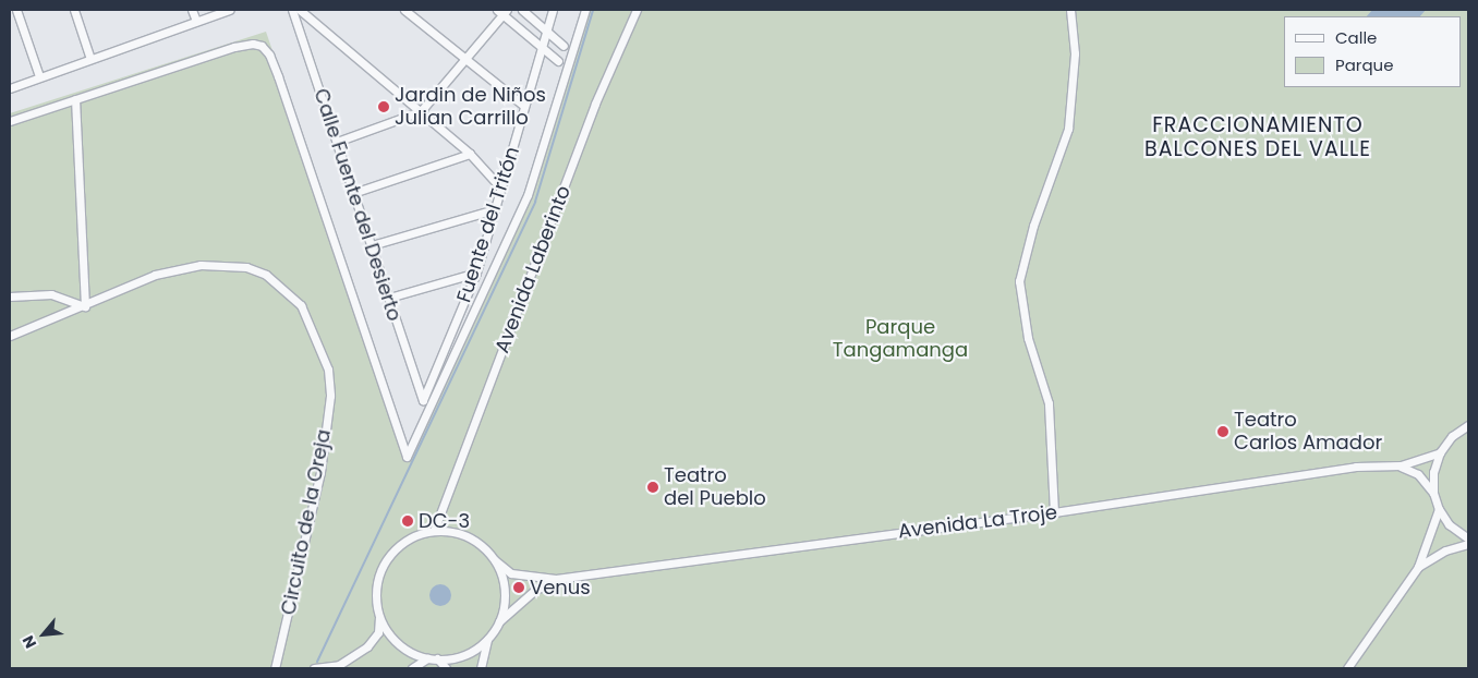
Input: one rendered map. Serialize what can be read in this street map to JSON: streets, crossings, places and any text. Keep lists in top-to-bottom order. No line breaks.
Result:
{"streets":{"street":["Calle Fuente del Desierto","Fuente del Tritón","Avenida Laberinto","Circuito de la Oreja","Avenida La Troje"]},"crossings":[["Calle Fuente del Desierto","Fuente del Tritón"],["Avenida Laberinto","Avenida La Troje"]],"districts":["FRACCIONAMIENTO BALCONES DEL VALLE"],"parks":["Parque Tangamanga"],"places":["Jardin de Niños Julian Carrillo","Teatro Carlos Amador","Teatro del Pueblo","DC-3","Venus"],"legend":["Calle","Parque"],"north":"bottom left"}
